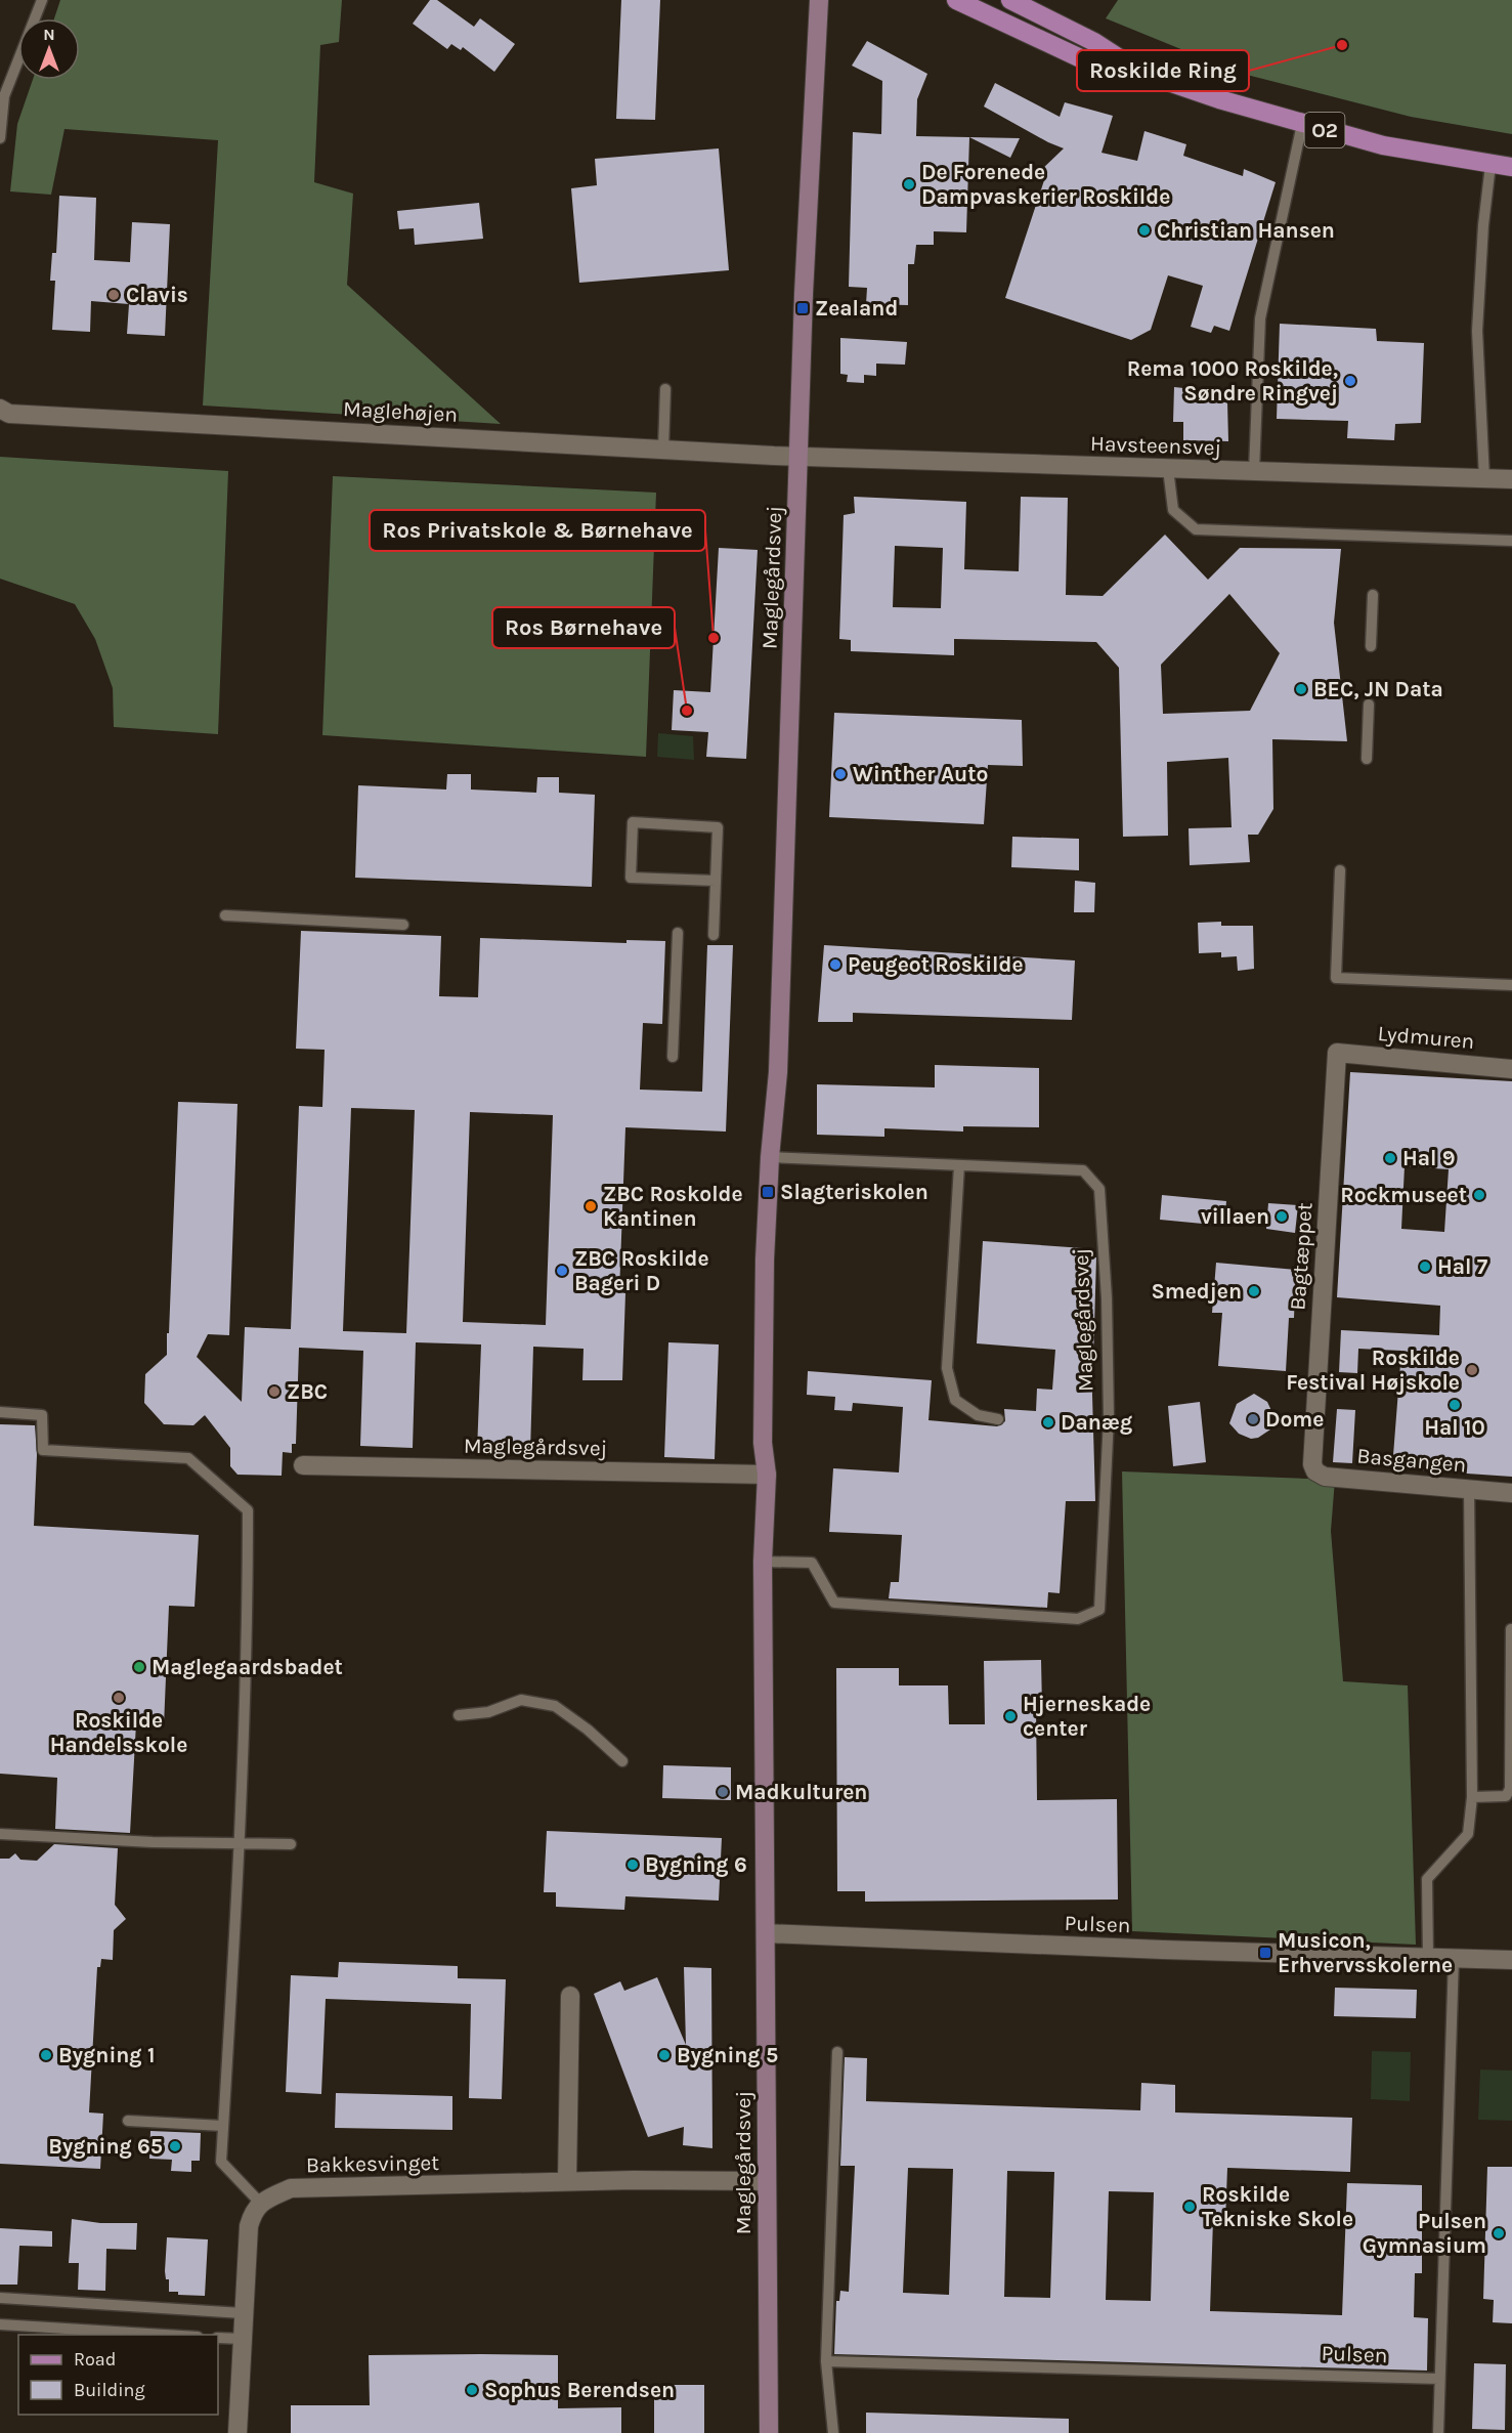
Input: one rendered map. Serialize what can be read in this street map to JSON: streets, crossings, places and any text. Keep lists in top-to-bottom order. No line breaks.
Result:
{"streets":{"main road":["O2"],"street":["Maglehøjen","Havsteensvej","Maglegårdsvej","Lydmuren","Bagtæppet","Basgangen","Pulsen","Bakkesvinget"]},"crossings":[["Maglehøjen","Havsteensvej"],["Maglehøjen","Maglegårdsvej"],["Havsteensvej","Maglegårdsvej"],["Maglegårdsvej","Pulsen"],["Maglegårdsvej","Bakkesvinget"],["Lydmuren","Bagtæppet"],["Bagtæppet","Basgangen"]],"places":{"other":["Roskilde Ring","De Forenede Dampvaskerier Roskilde","Christian Hansen","Clavis","Rema 1000 Roskilde, Søndre Ringvej","Ros Privatskole & Børnehave","BEC, JN Data","Ros Børnehave","Winther Auto","Peugeot Roskilde","Hal 9","Rockmuseet","ZBC Roskolde Kantinen","villaen","Hal 7","ZBC Roskilde Bageri D","Smedjen","Roskilde Festival Højskole","ZBC","Hal 10","Dome","Danæg","Maglegaardsbadet","Roskilde Handelsskole","Hjerneskade center","Madkulturen","Bygning 6","Bygning 1","Bygning 5","Bygning 65","Roskilde Tekniske Skole","Pulsen Gymnasium","Sophus Berendsen"],"transit":["Zealand","Slagteriskolen","Musicon, Erhvervsskolerne"]},"legend":["Road","Building"],"north":"top"}
